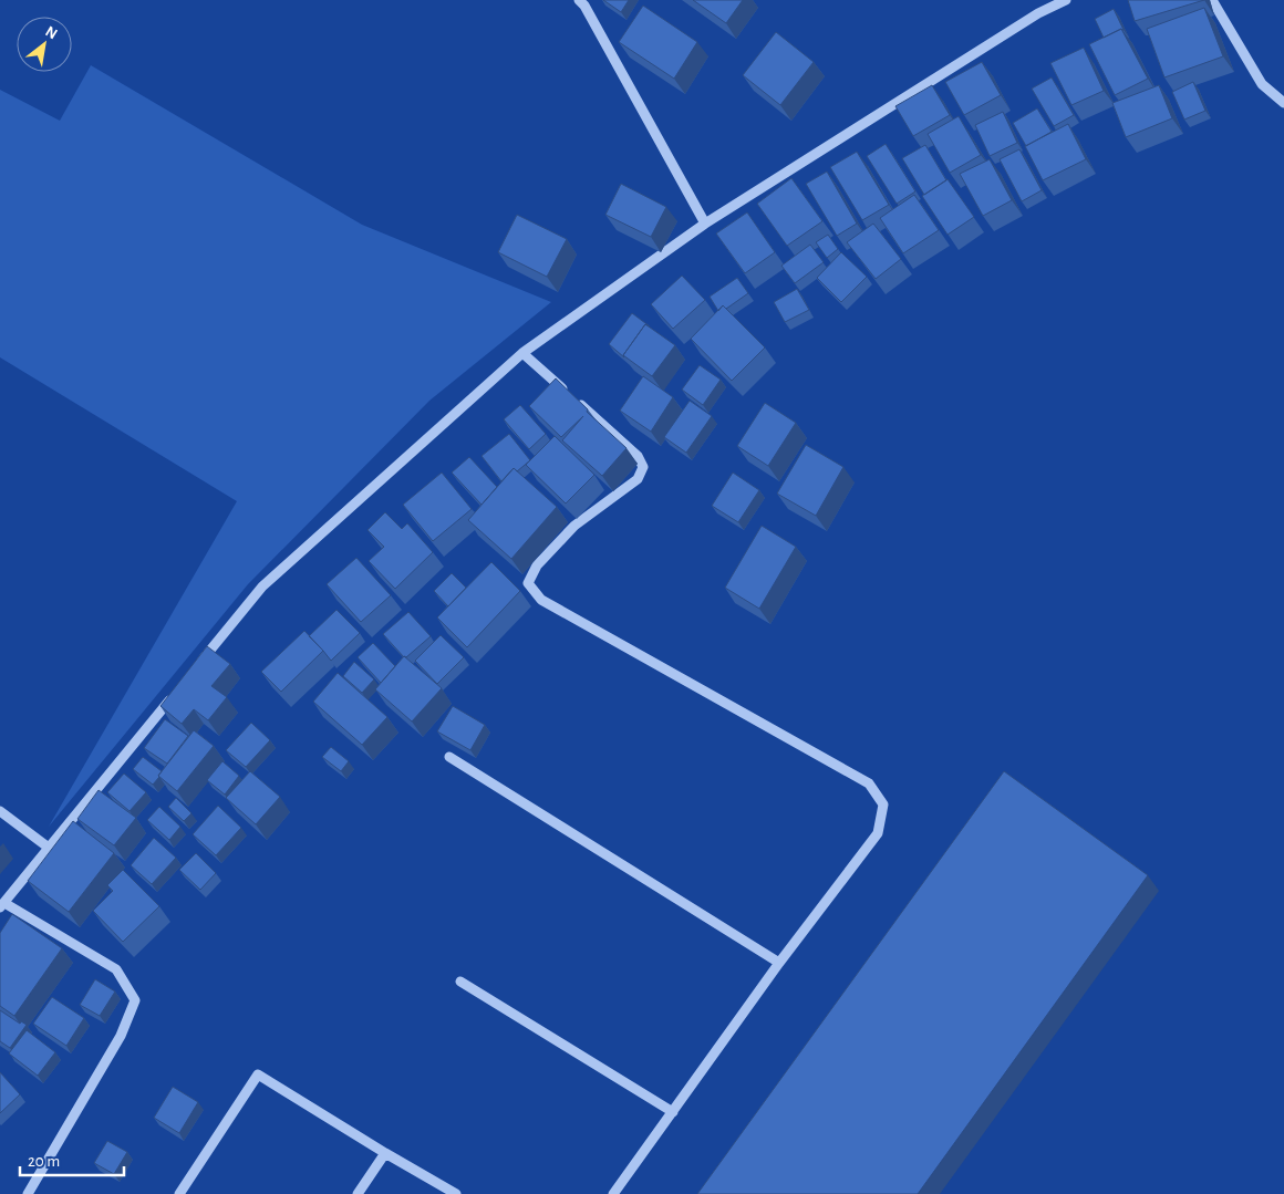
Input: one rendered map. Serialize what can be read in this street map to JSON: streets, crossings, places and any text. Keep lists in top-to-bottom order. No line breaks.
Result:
{"scale_bar":"20 m","north":"top right"}
